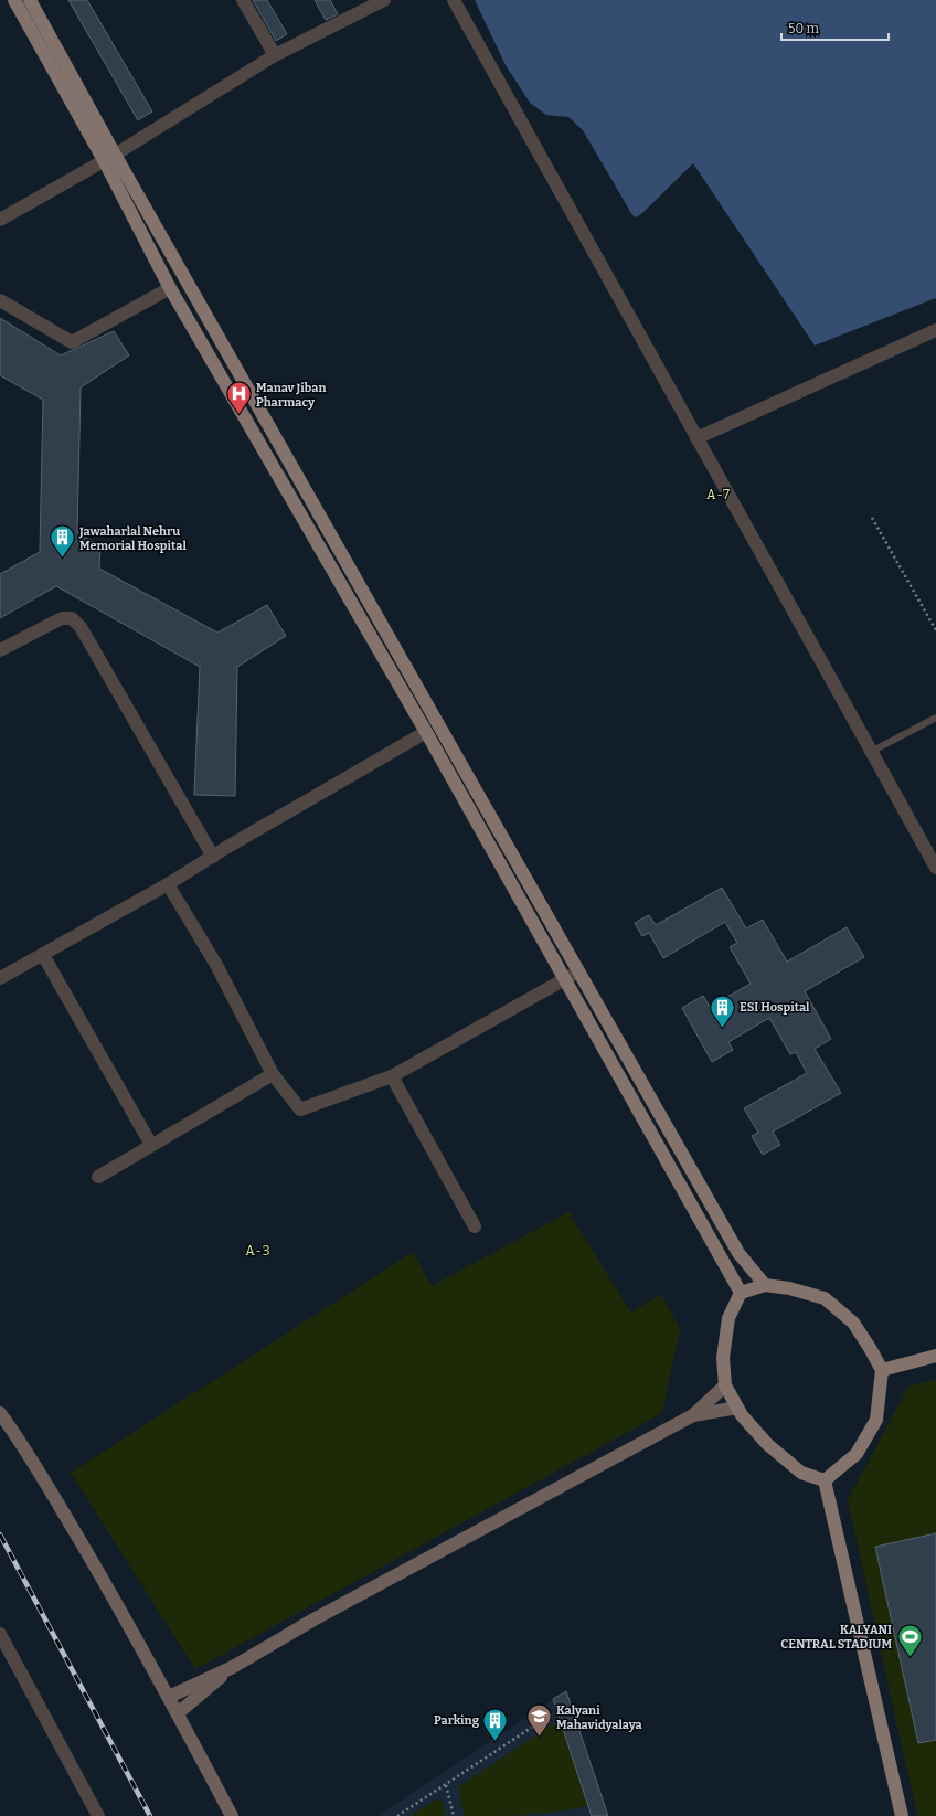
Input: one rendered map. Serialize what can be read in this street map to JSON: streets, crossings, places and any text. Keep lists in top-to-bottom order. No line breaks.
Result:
{"districts":["A-7","A-3"],"places":{"hospital":["Manav Jiban Pharmacy"],"building":["Jawaharlal Nehru Memorial Hospital","ESI Hospital","Parking"],"sports":["KALYANI CENTRAL STADIUM"],"school or university":["Kalyani Mahavidyalaya"]},"scale_bar":"50 m"}
